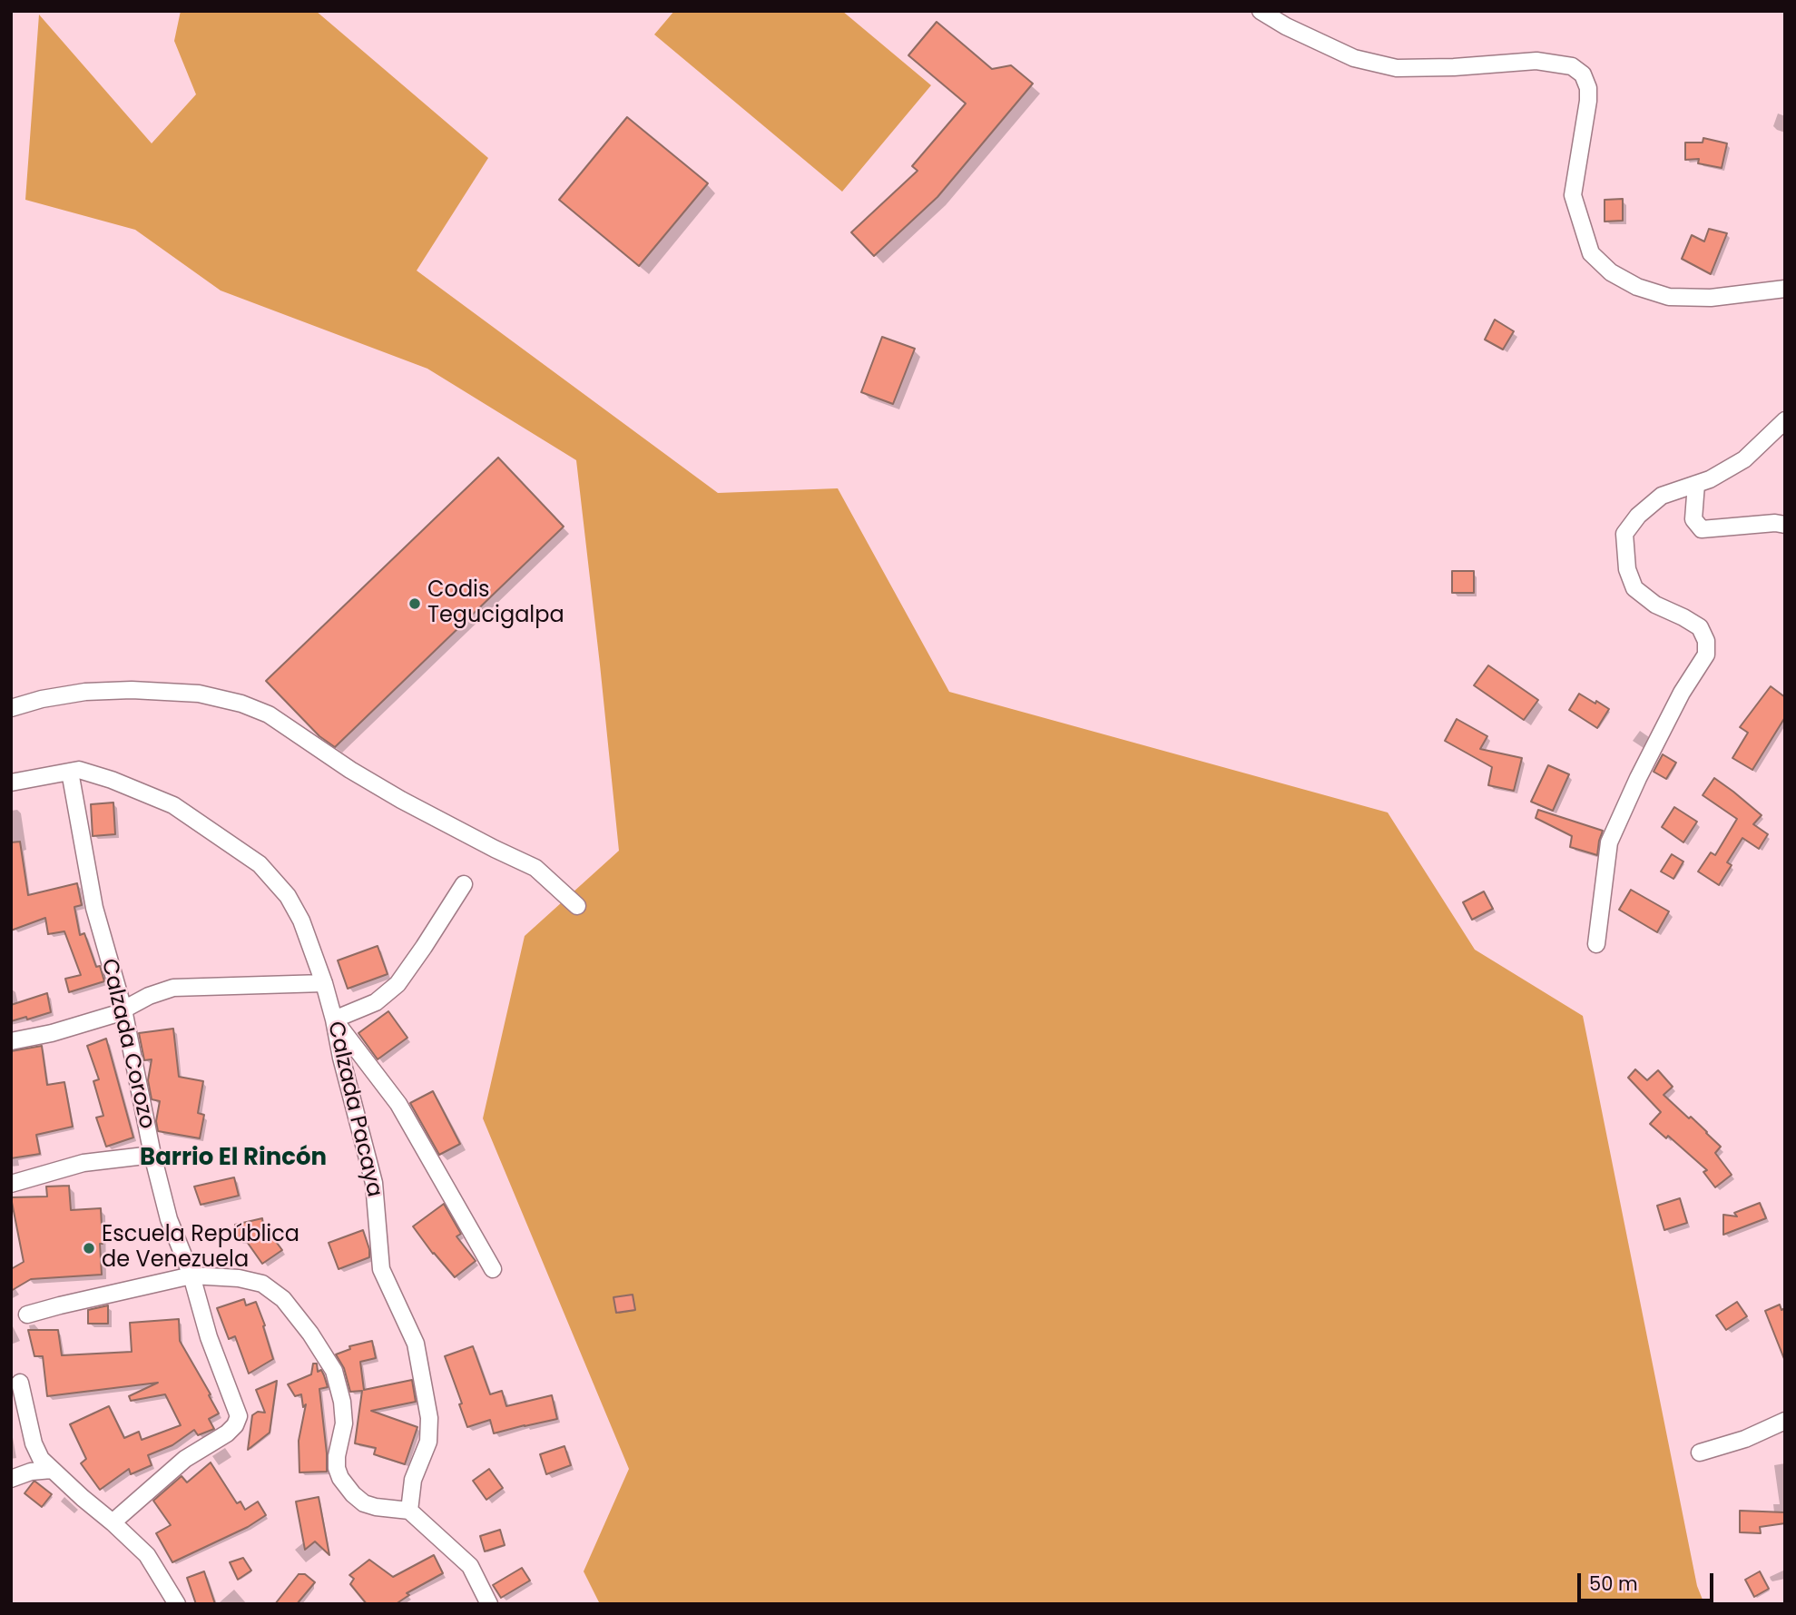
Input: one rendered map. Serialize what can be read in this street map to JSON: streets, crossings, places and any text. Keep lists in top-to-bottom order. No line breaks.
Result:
{"streets":{"street":["Calzada Corozo","Calzada Pacaya"]},"crossings":[["Calzada Corozo","Calzada Pacaya"]],"districts":["Barrio El Rincón"],"places":["Codis Tegucigalpa","Escuela República de Venezuela"],"scale_bar":"50 m"}
